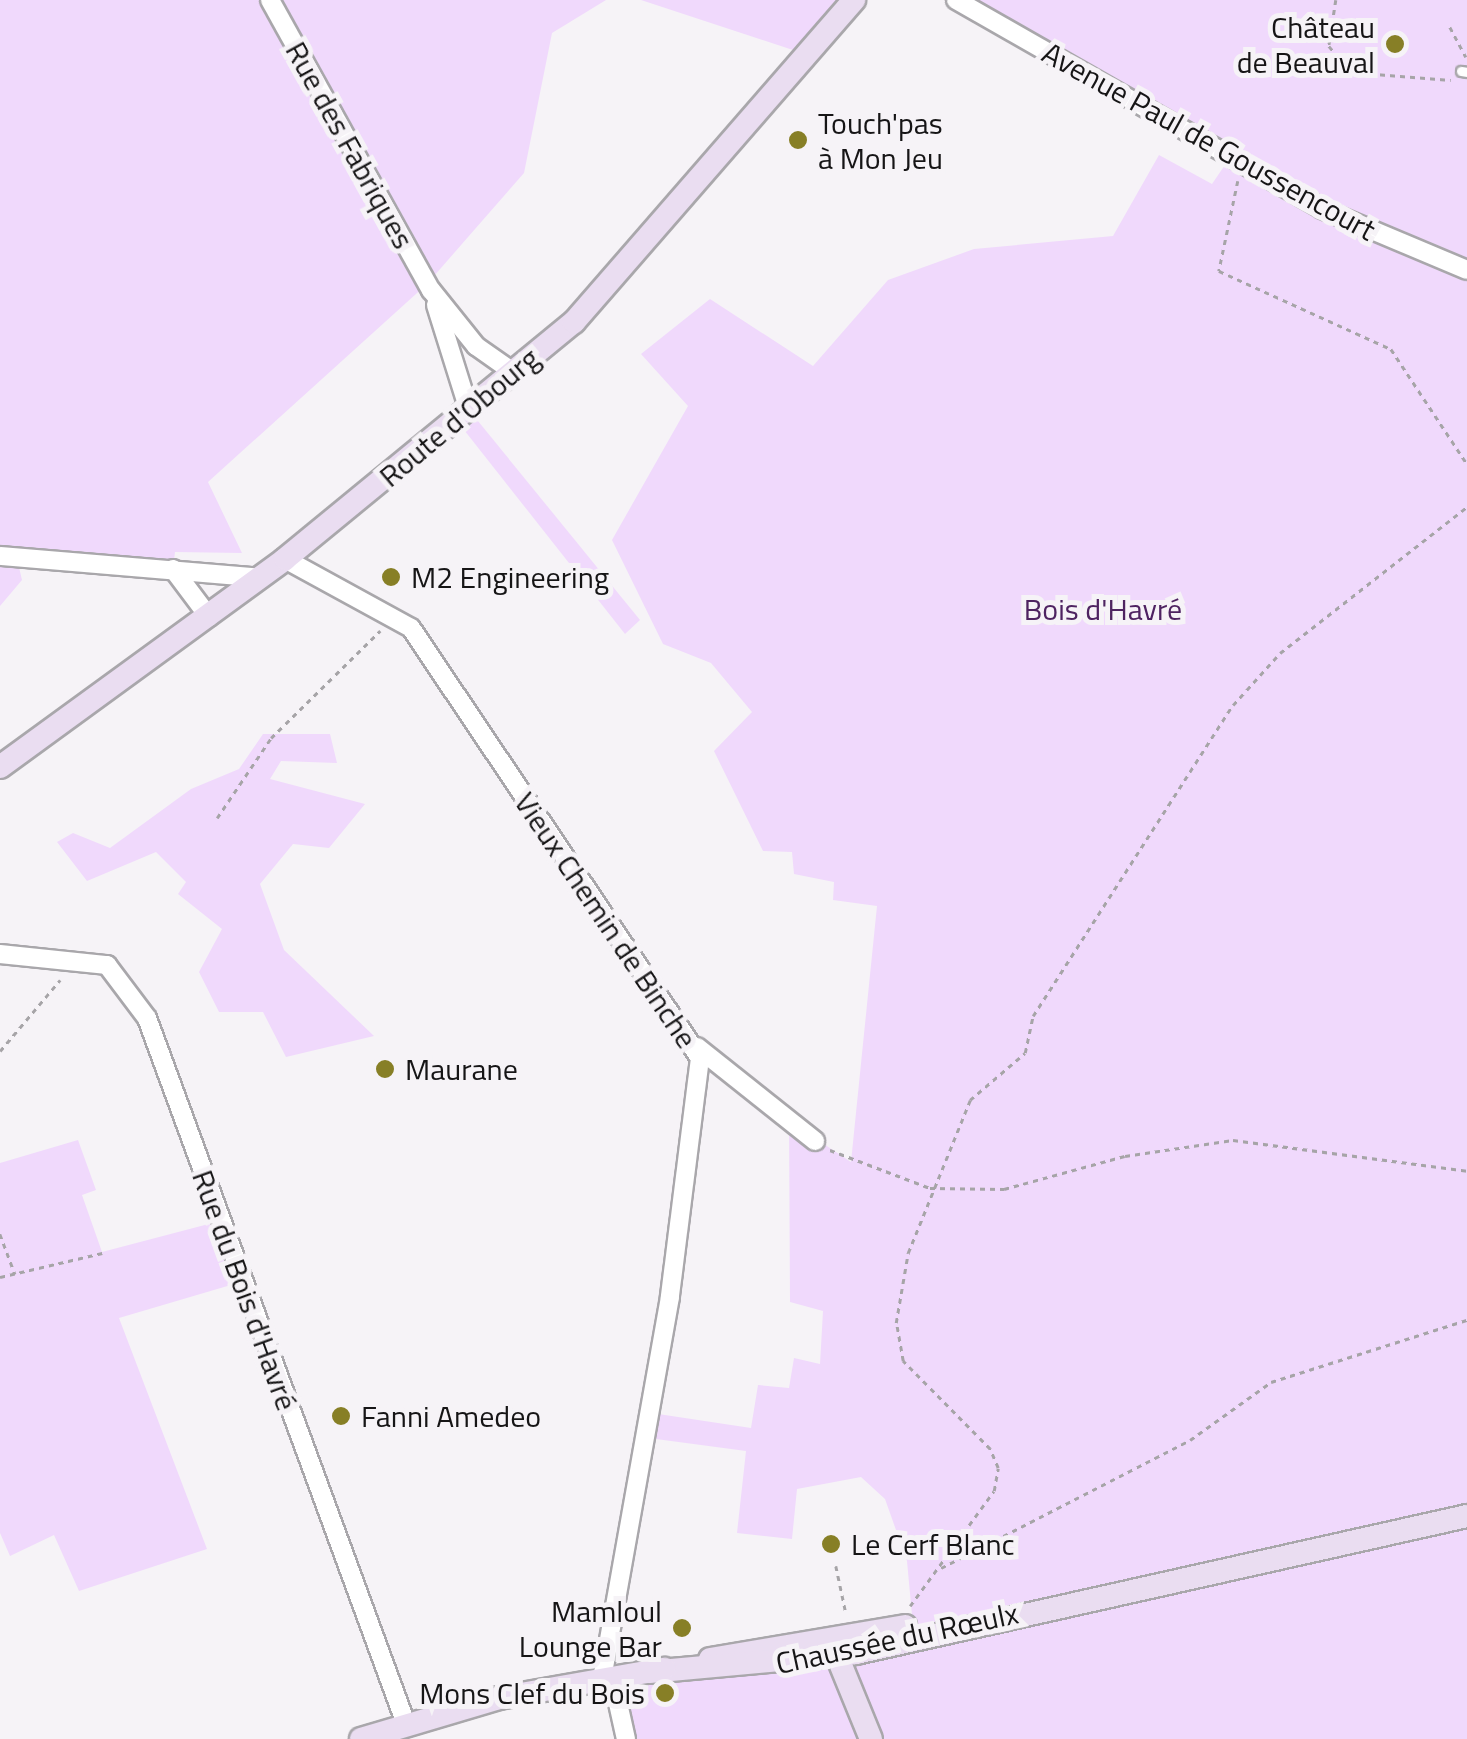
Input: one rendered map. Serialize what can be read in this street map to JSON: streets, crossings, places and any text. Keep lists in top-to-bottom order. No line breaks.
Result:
{"streets":{"main road":["Route d'Obourg","Chaussée du Rœulx"],"street":["Avenue Paul de Goussencourt","Rue des Fabriques","Vieux Chemin de Binche","Rue du Bois d'Havré"]},"crossings":[["Rue des Fabriques","Route d'Obourg"],["Route d'Obourg","Vieux Chemin de Binche"],["Vieux Chemin de Binche","Chaussée du Rœulx"],["Rue du Bois d'Havré","Chaussée du Rœulx"]],"parks":["Bois d'Havré"],"places":["Château de Beauval","Touch'pas à Mon Jeu","M2 Engineering","Maurane","Fanni Amedeo","Le Cerf Blanc","Mamloul Lounge Bar","Mons Clef du Bois"]}
